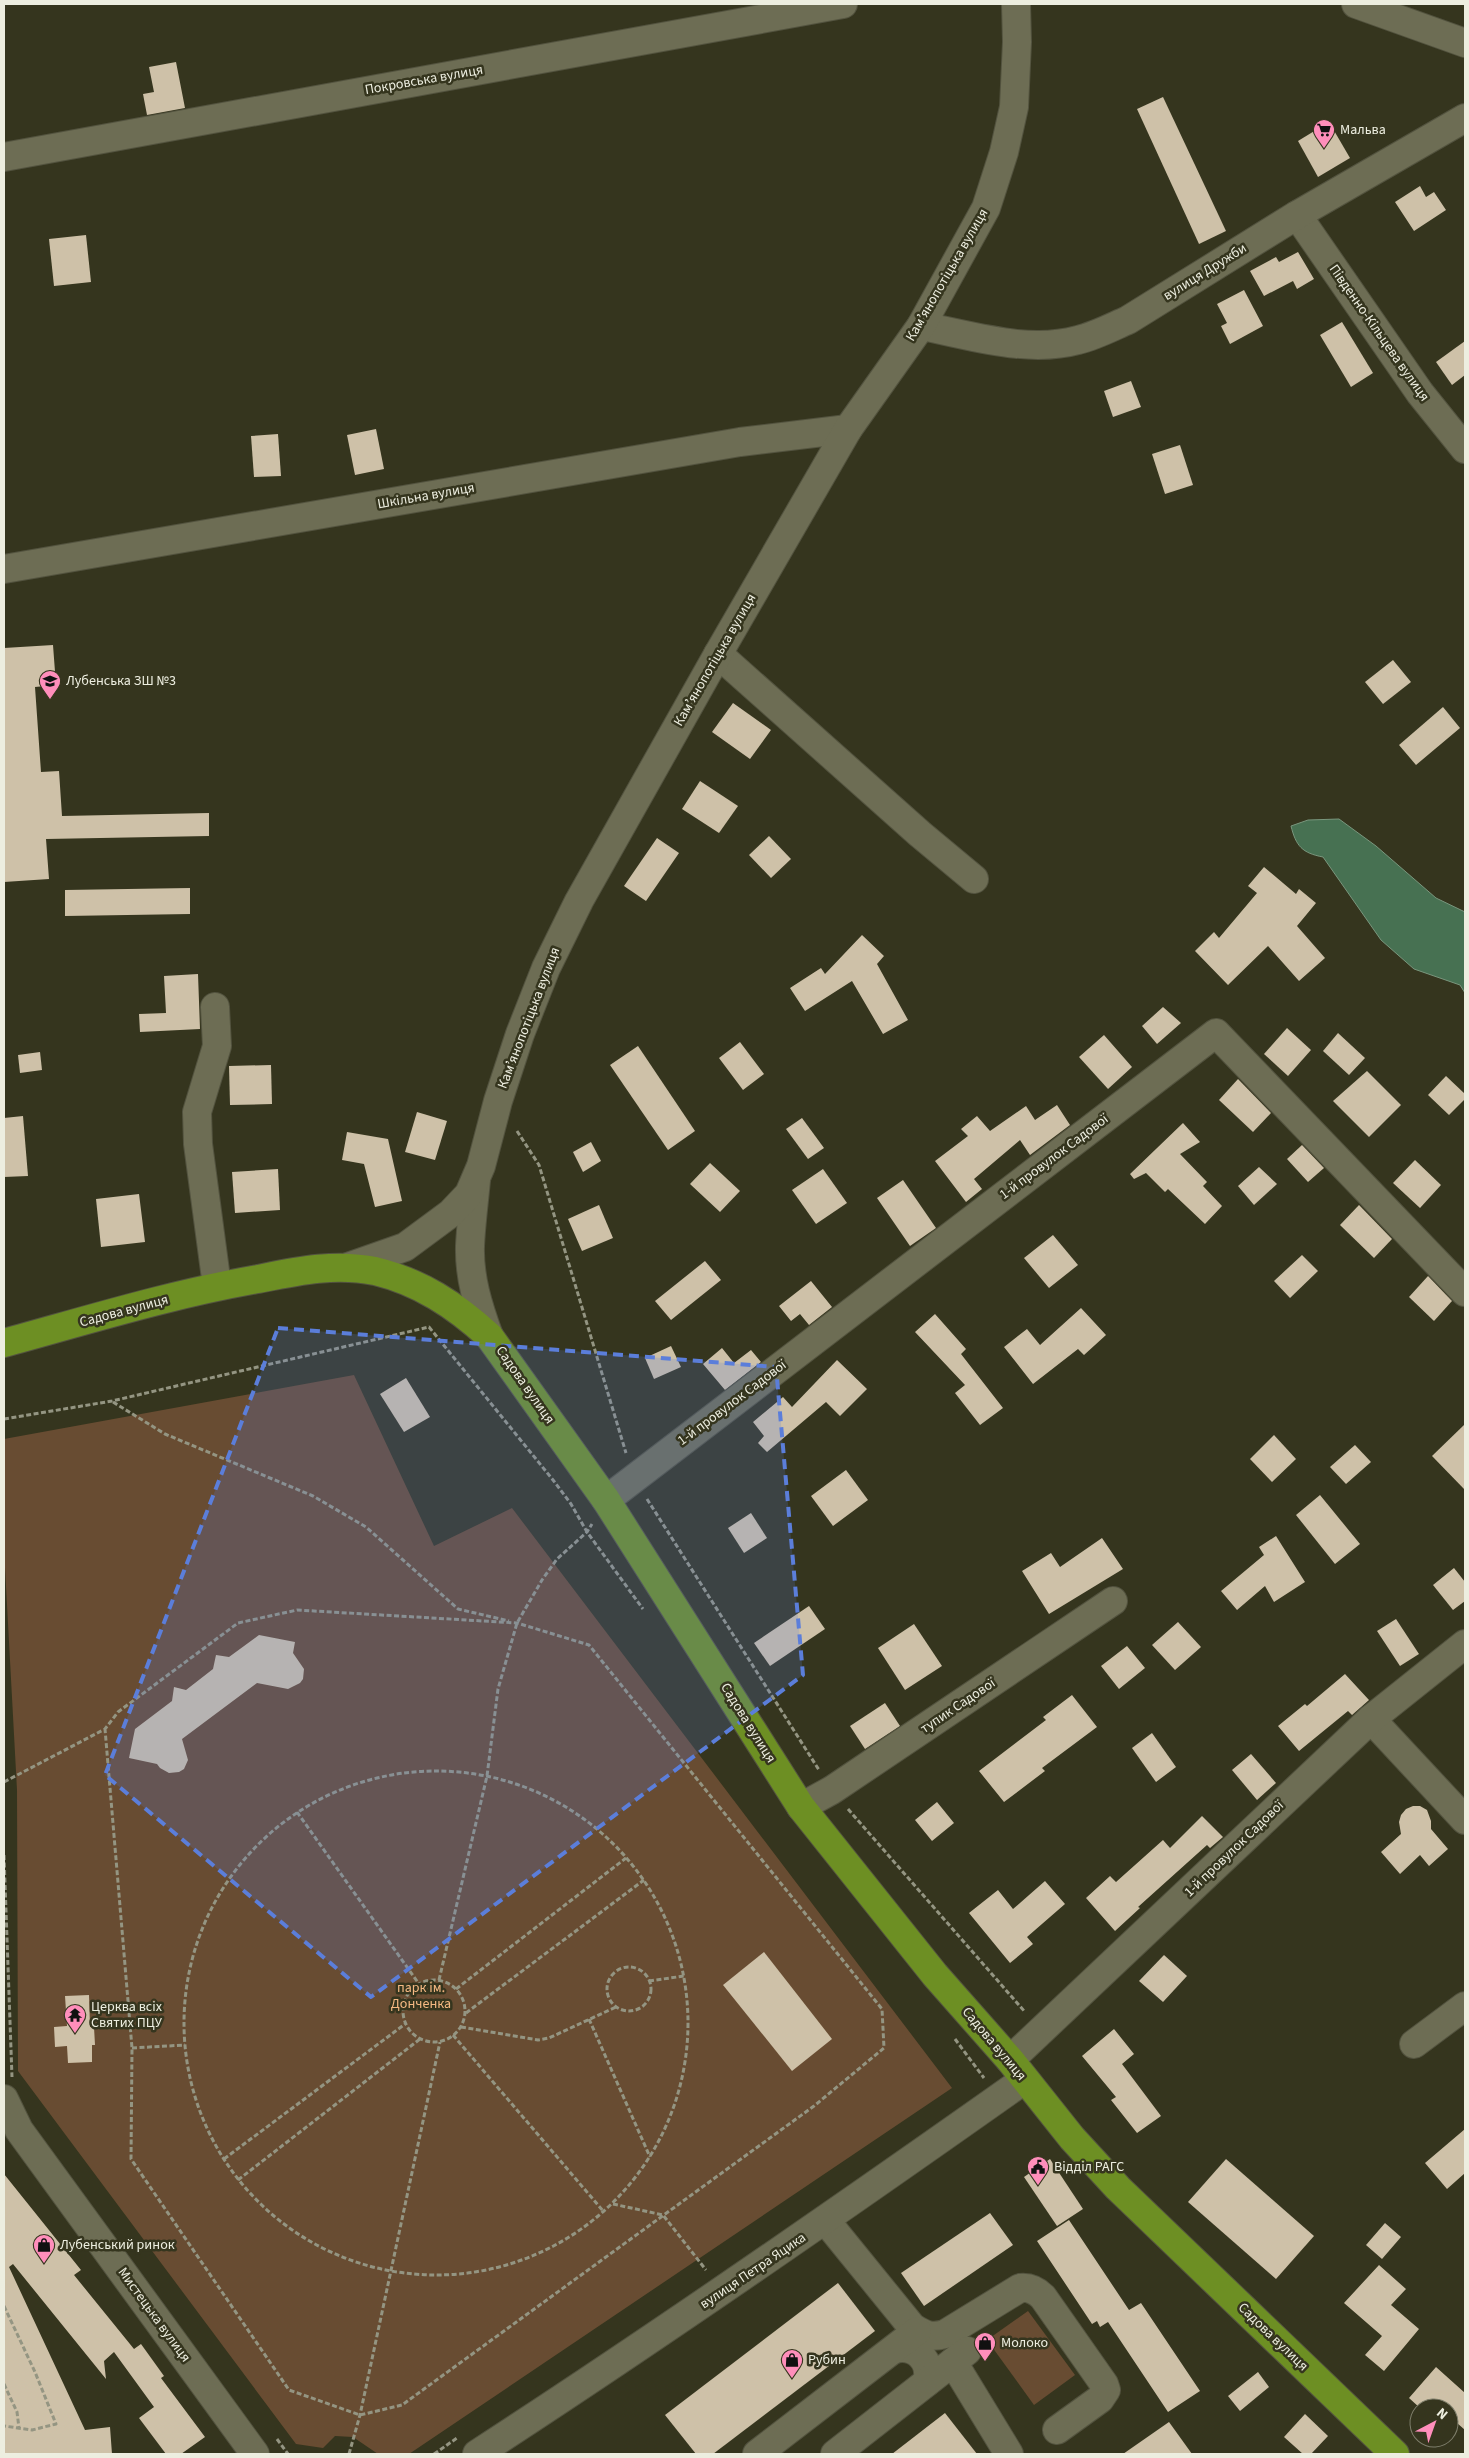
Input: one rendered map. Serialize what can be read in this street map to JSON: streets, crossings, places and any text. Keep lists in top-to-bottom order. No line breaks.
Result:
{"streets":{"main road":["Садова вулиця"],"street":["Покровська вулиця","вулиця Дружби","Камʼянопотіцька вулиця","Південно-Кільцева вулиця","Шкільна вулиця","1-й провулок Садової","тупик Садової","вулиця Петра Яцика","Мистецька вулиця"]},"crossings":[["вулиця Дружби","Камʼянопотіцька вулиця"],["вулиця Дружби","Південно-Кільцева вулиця"],["Камʼянопотіцька вулиця","Шкільна вулиця"],["Камʼянопотіцька вулиця","Садова вулиця"],["1-й провулок Садової","Садова вулиця"],["1-й провулок Садової","вулиця Петра Яцика"],["Садова вулиця","тупик Садової"],["Садова вулиця","вулиця Петра Яцика"]],"parks":["парк ім. Донченка"],"places":{"supermarket":["Мальва"],"school or university":["Лубенська ЗШ №3"],"temple":["Церква всіх Святих ПЦУ"],"public building":["Відділ РАГС"],"shop":["Лубенський ринок","Молоко","Рубин"]},"north":"top right"}
